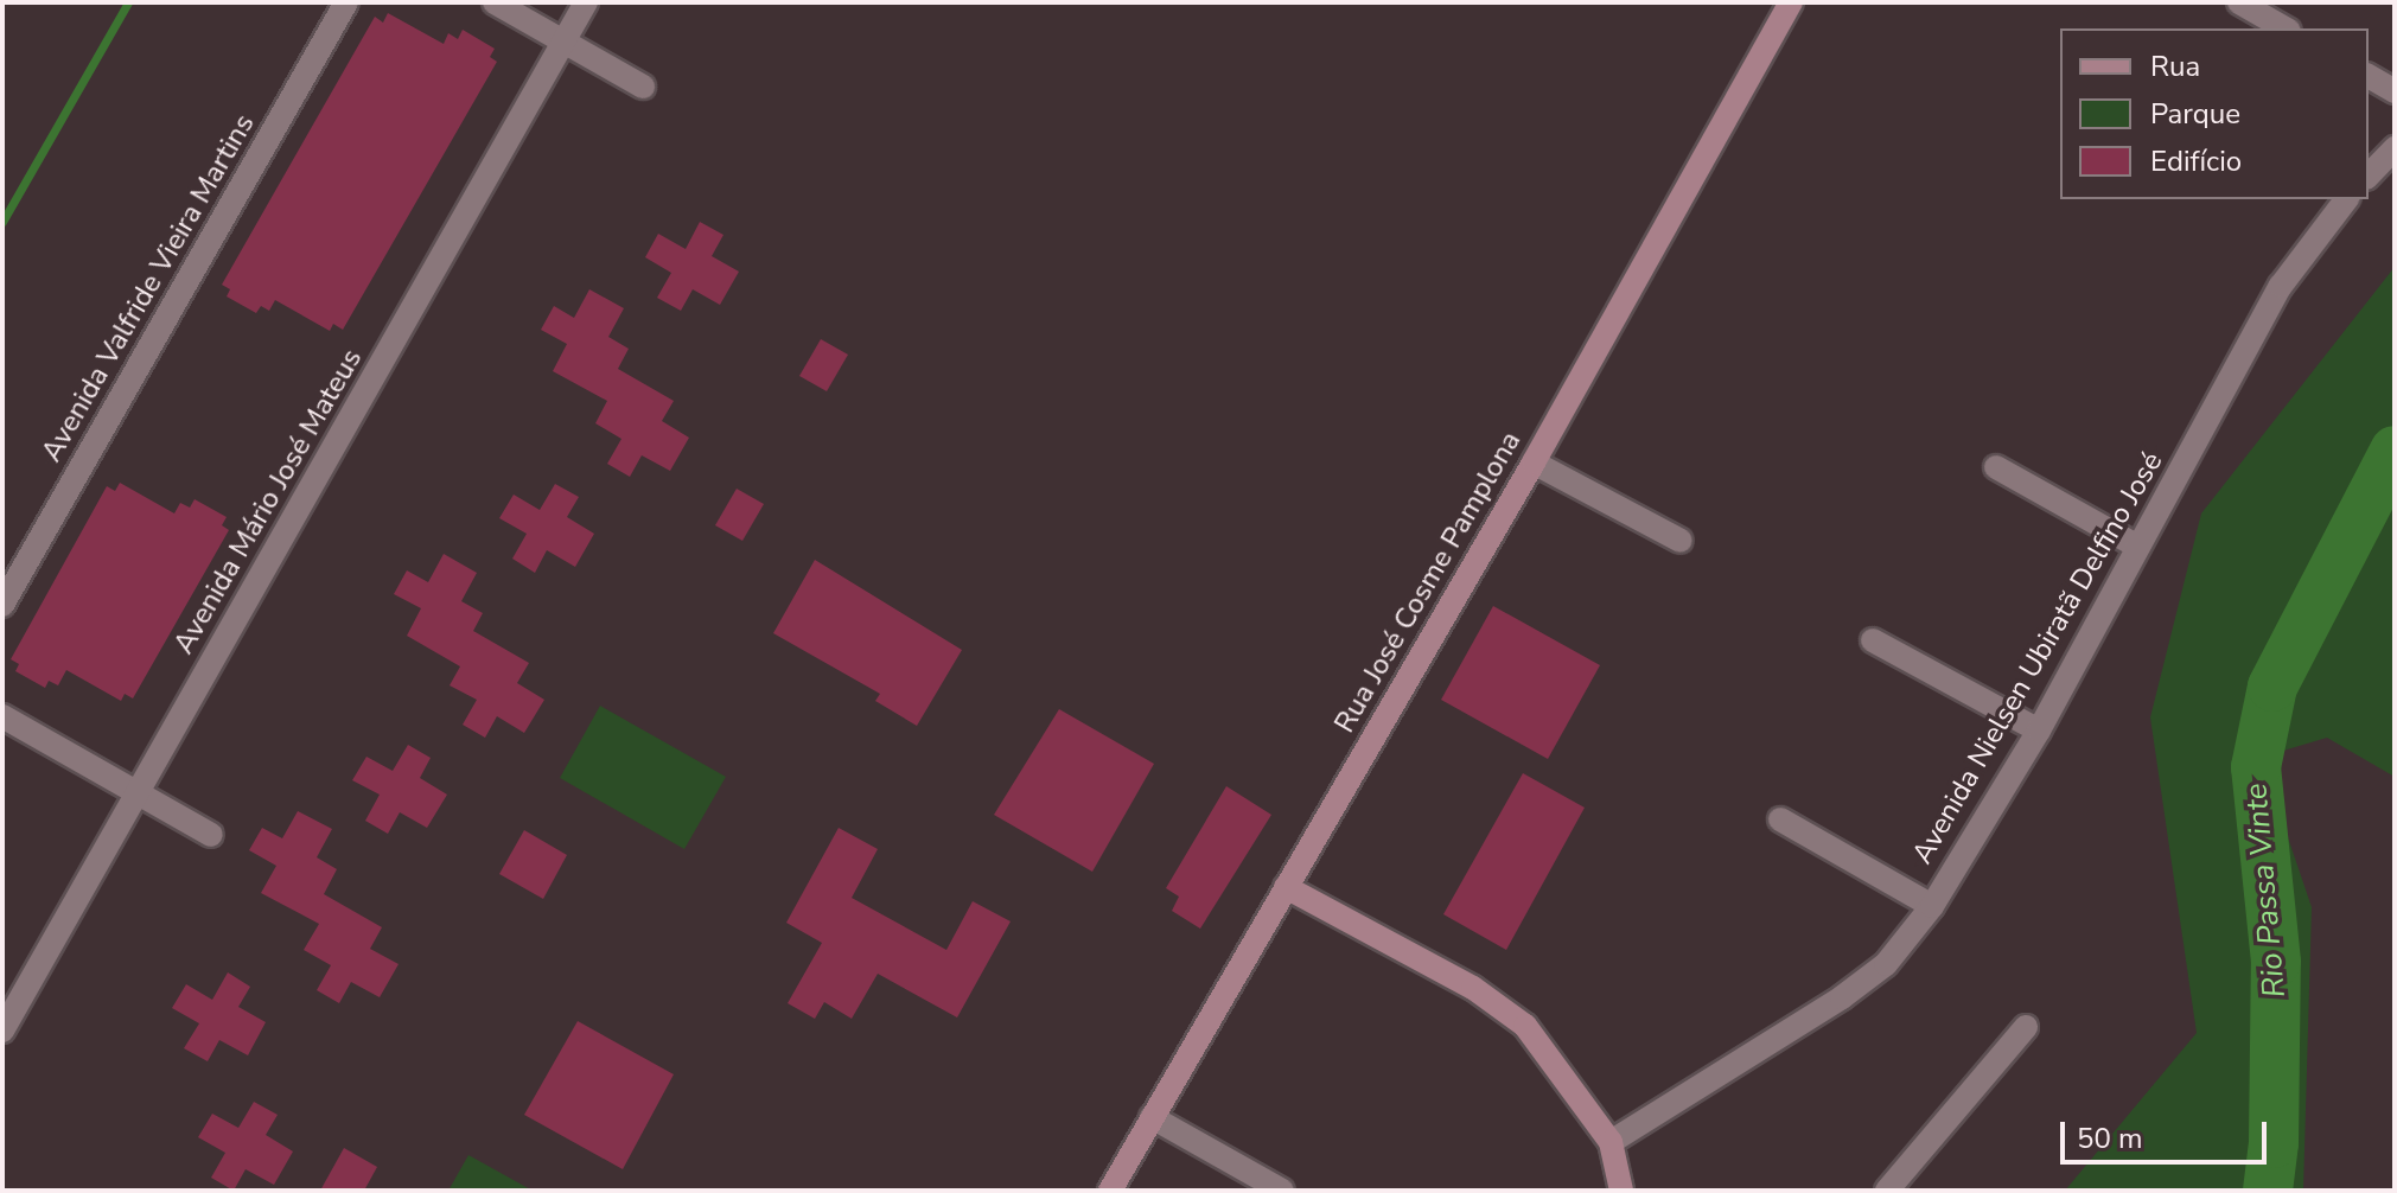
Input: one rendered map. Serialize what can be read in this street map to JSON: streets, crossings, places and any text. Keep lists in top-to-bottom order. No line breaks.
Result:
{"streets":{"main road":["Rua José Cosme Pamplona"],"street":["Avenida Valfride Vieira Martins","Avenida Mário José Mateus","Avenida Nielsen Ubiratã Delfino José"]},"water":["Rio Passa Vinte"],"legend":["Rua","Parque","Edifício"],"scale_bar":"50 m"}
